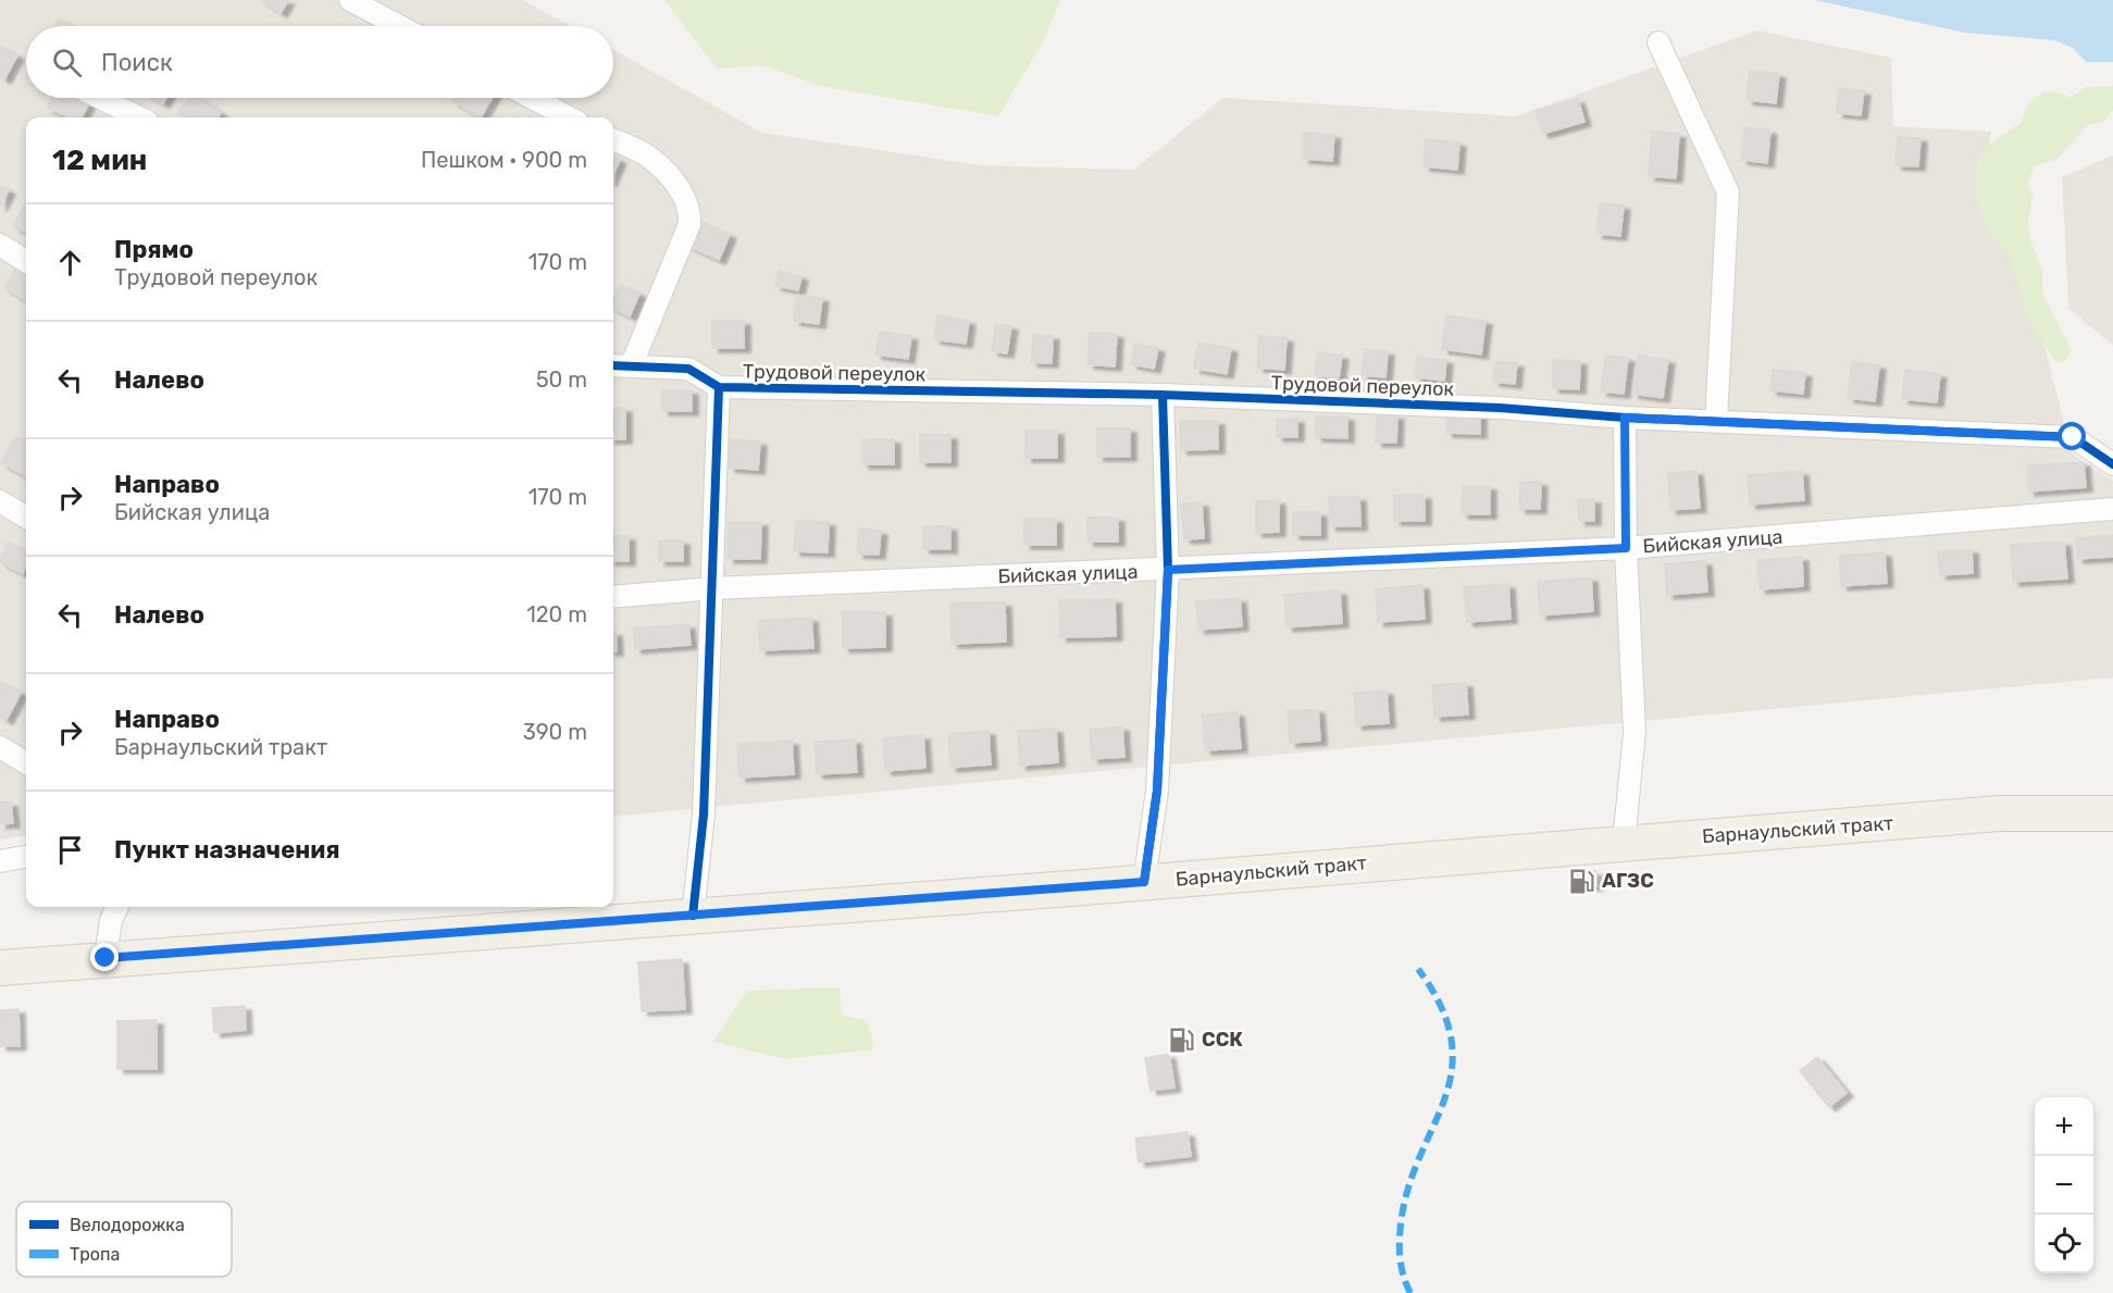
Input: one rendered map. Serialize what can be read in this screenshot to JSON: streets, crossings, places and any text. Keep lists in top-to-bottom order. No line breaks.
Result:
{"streets":{"main road":["Барнаульский тракт"],"street":["Трудовой переулок","Бийская улица"]},"places":{"fuel station":["АГЗС","ССК"]},"legend":["Велодорожка","Тропа"],"page":{"search":"Поиск","heading":["12 мин","Пешком · 900 m"],"list":[["Прямо","Трудовой переулок","170 m"],["Налево","50 m"],["Направо","Бийская улица","170 m"],["Налево","120 m"],["Направо","Барнаульский тракт","390 m"],"Пункт назначения"],"map_buttons":["+","−"]}}
